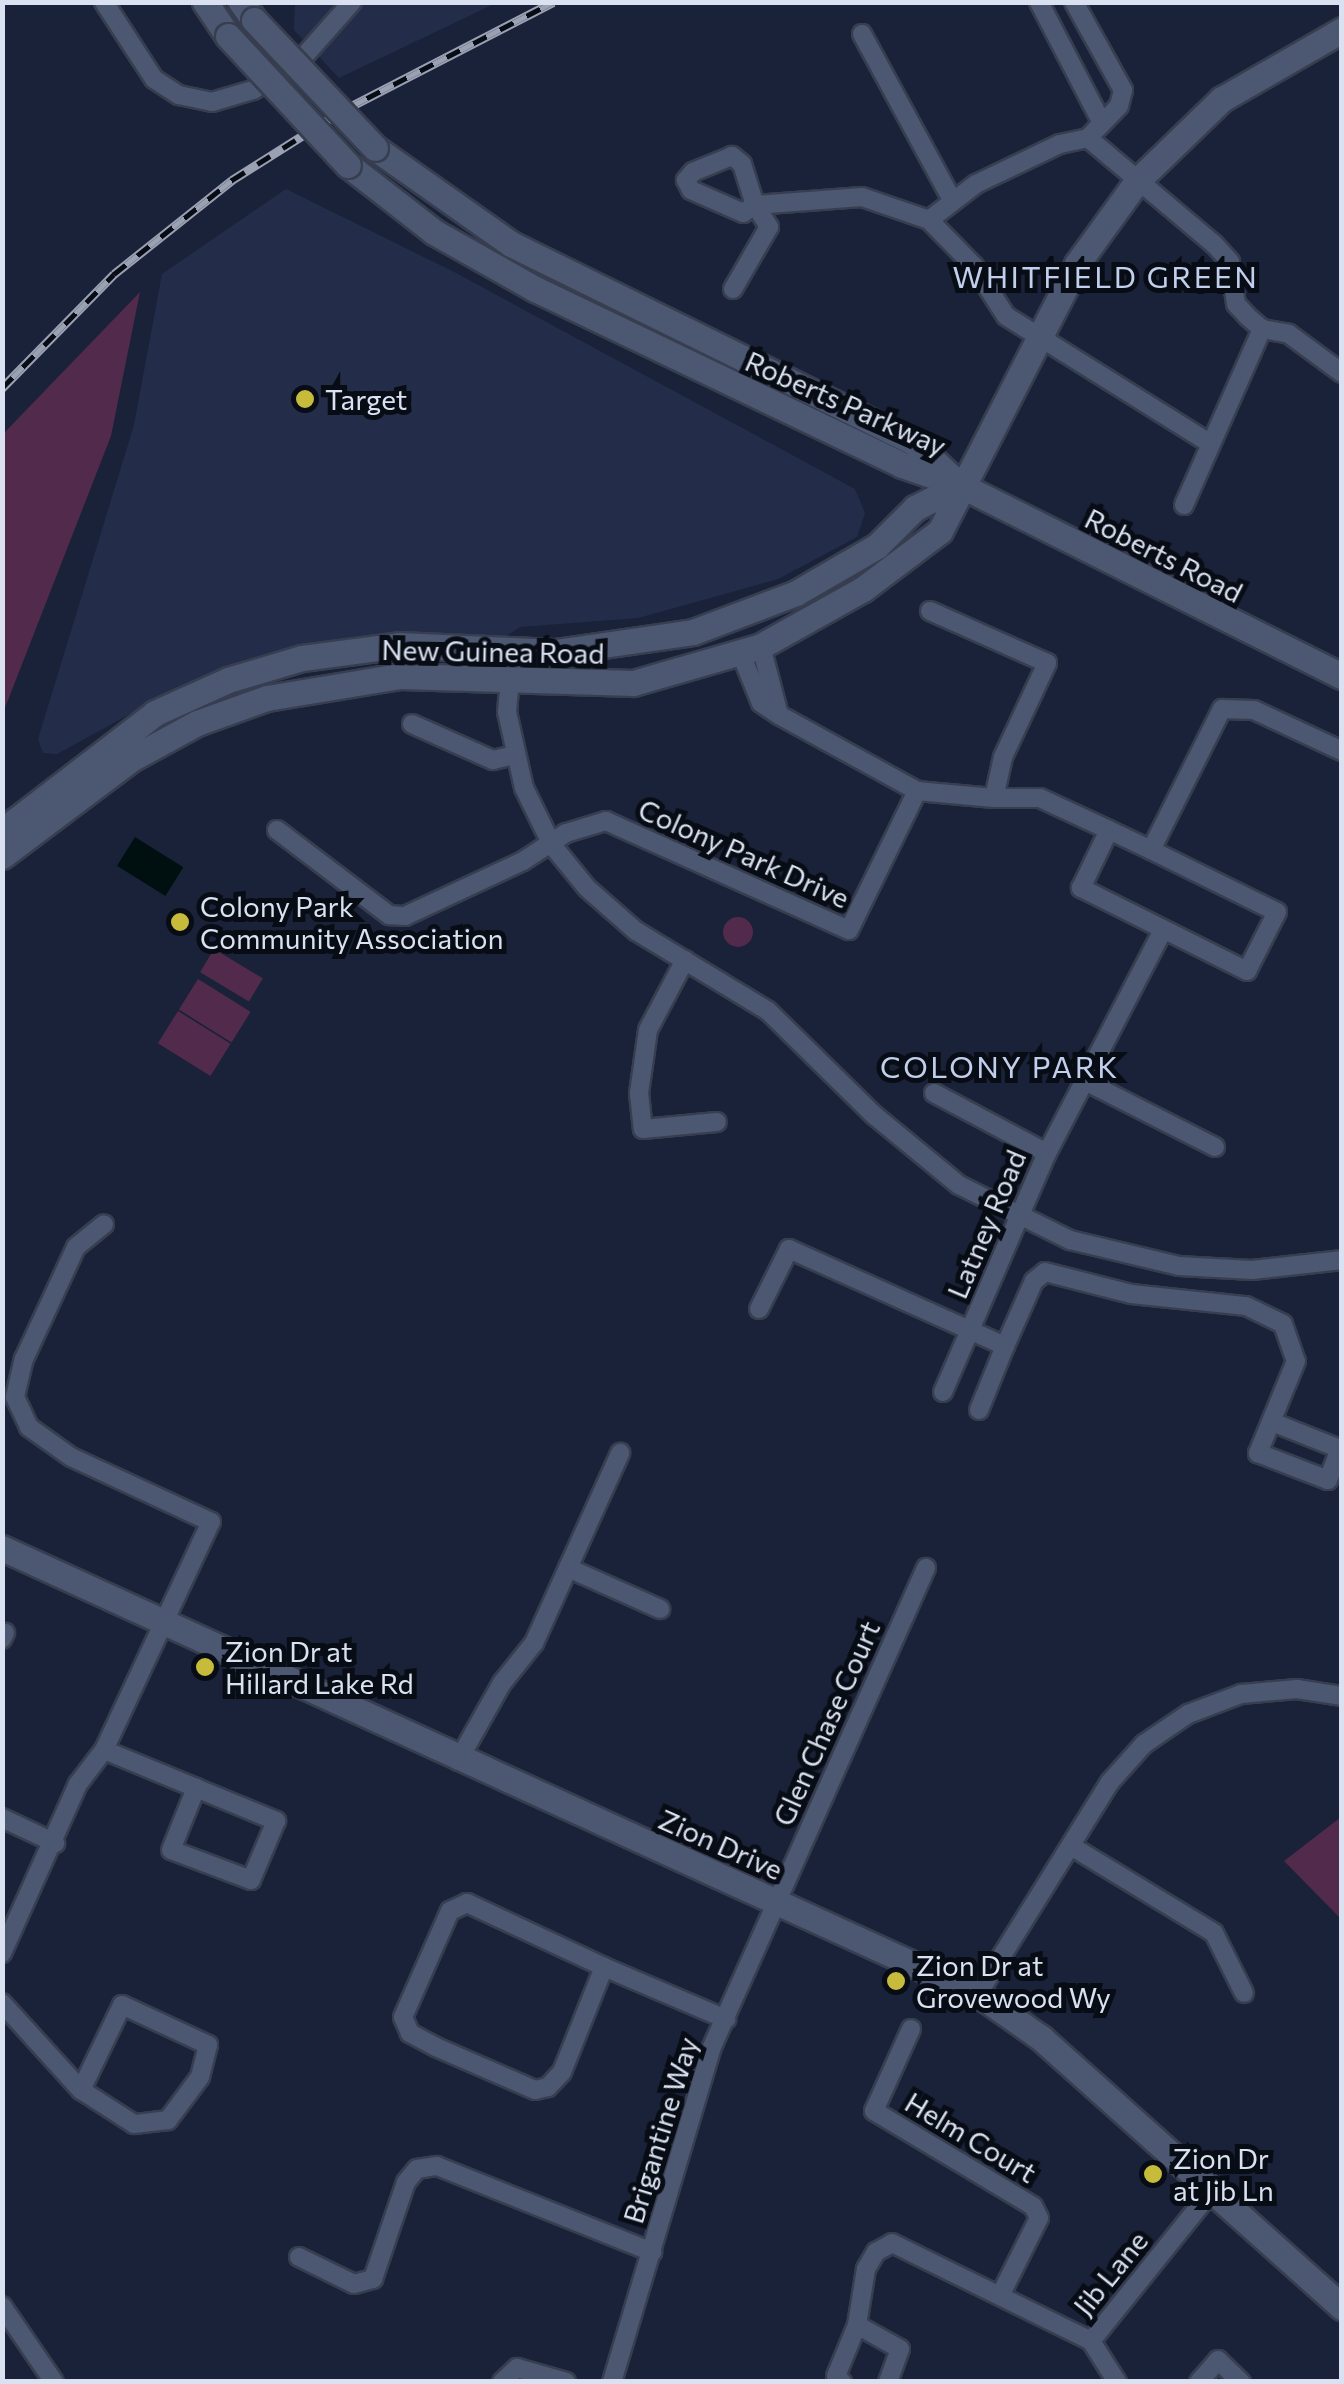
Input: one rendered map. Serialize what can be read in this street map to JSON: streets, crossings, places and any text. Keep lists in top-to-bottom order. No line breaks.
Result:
{"streets":{"main road":["Roberts Parkway","Roberts Road","New Guinea Road","Zion Drive"],"street":["Colony Park Drive","Latney Road","Glen Chase Court","Brigantine Way","Helm Court","Jib Lane"]},"crossings":[["Roberts Parkway","Roberts Road"],["Roberts Parkway","New Guinea Road"],["Roberts Road","New Guinea Road"],["Glen Chase Court","Zion Drive"],["Glen Chase Court","Brigantine Way"],["Zion Drive","Brigantine Way"],["Zion Drive","Jib Lane"]],"districts":["WHITFIELD GREEN","COLONY PARK"],"places":["Target","Colony Park Community Association","Zion Dr at Hillard Lake Rd","Zion Dr at Grovewood Wy","Zion Dr at Jib Ln"]}
